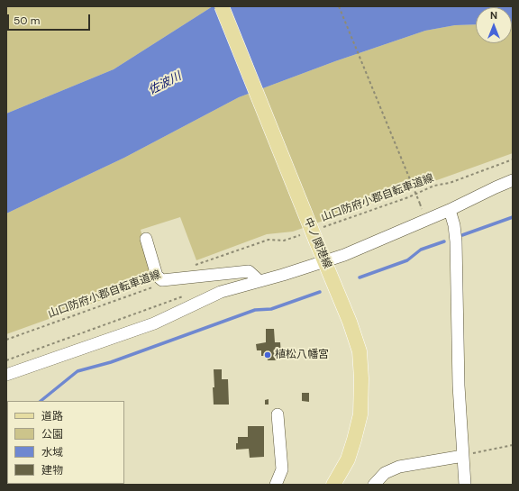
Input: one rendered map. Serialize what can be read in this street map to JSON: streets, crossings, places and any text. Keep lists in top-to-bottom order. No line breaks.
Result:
{"streets":{"main road":["中ノ関港線"],"path":["山口防府小郡自転車道線"]},"water":["佐波川"],"places":["植松八幡宮"],"legend":["道路","公園","水域","建物"],"scale_bar":"50 m","north":"top"}
